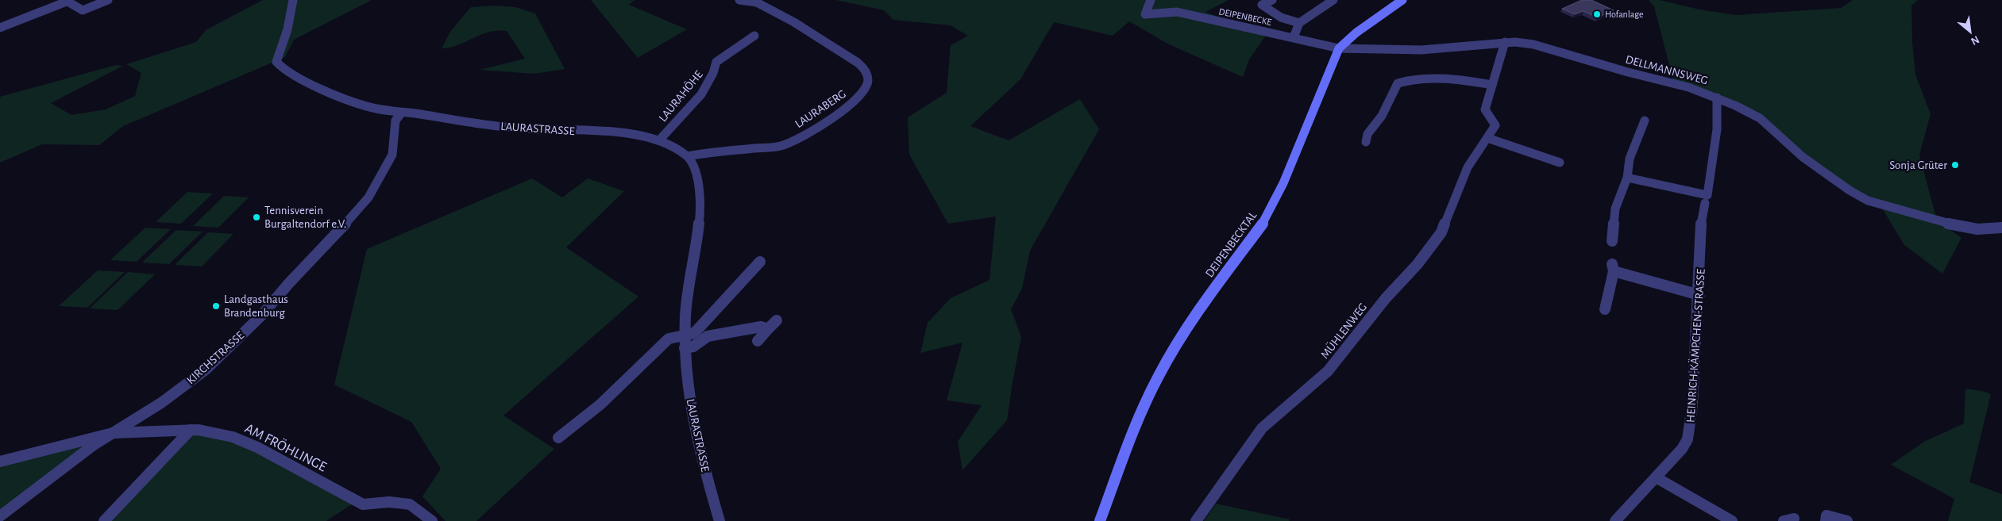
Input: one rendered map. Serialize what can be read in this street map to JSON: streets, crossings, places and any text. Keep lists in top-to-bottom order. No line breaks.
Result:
{"streets":{"main road":["DEIPENBECKTAL"],"street":["DEIPENBECKE","DELLMANNSWEG","LAURAHÖHE","LAURABERG","LAURASTRASSE","MÜHLENWEG","HEINRICH-KÄMPCHEN-STRASSE","KIRCHSTRASSE","AM FRÖHLINGE"]},"crossings":[["DEIPENBECKE","DELLMANNSWEG"],["DEIPENBECKE","DEIPENBECKTAL"],["DELLMANNSWEG","DEIPENBECKTAL"],["DELLMANNSWEG","MÜHLENWEG"],["LAURAHÖHE","LAURASTRASSE"],["LAURABERG","LAURASTRASSE"],["LAURASTRASSE","KIRCHSTRASSE"],["KIRCHSTRASSE","AM FRÖHLINGE"]],"places":["Hofanlage","Sonja Grüter","Tennisverein Burgaltendorf e.V.","Landgasthaus Brandenburg"],"north":"bottom right"}
